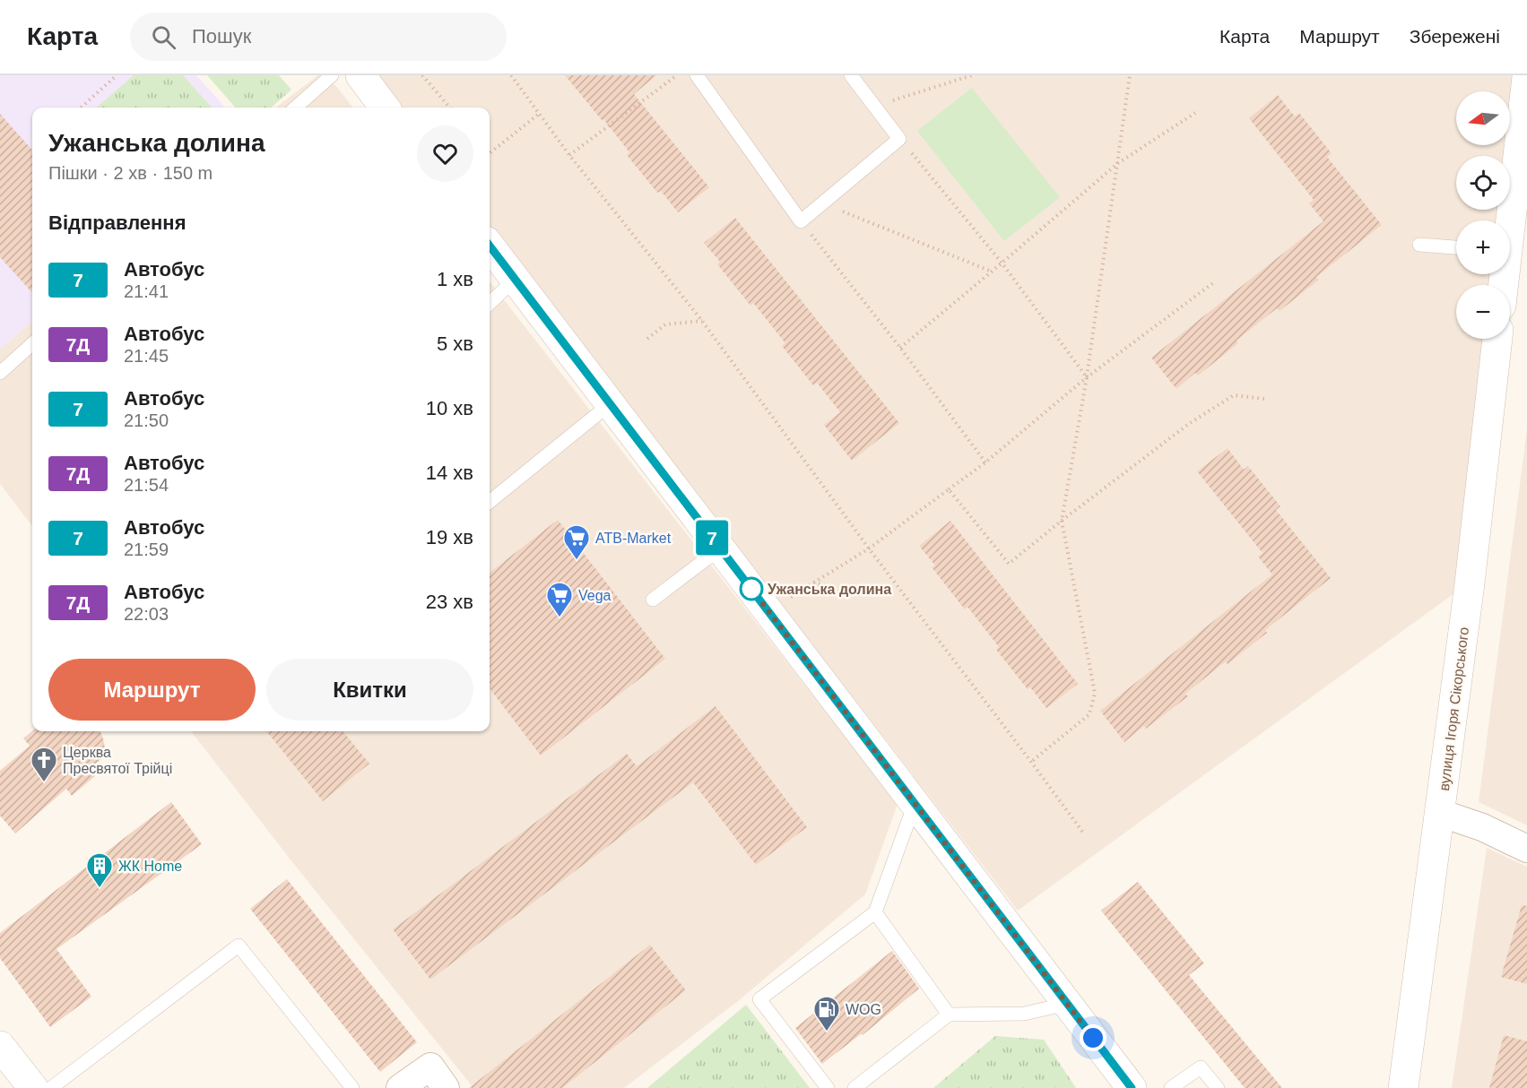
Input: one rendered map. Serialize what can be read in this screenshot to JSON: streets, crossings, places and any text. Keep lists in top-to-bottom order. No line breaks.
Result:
{"streets":{"street":["вулиця Ігоря Сікорського"]},"places":{"supermarket":["ATB-Market","Vega"],"other":["Ужанська долина"],"church":["Церква Пресвятої Трійці"],"building":["ЖК Home"],"fuel station":["WOG"]},"lines":["bus line 7"],"north":"left","page":{"header":"Карта","search":"Пошук","nav":["Карта","Маршрут","Збережені"],"on_map":"7","map_buttons":["+","−"],"heading":[["Ужанська долина","Пішки · 2 хв · 150 m"],"Відправлення"],"list":[{"mark":"7","name":"Автобус","note":"21:41","value":"1 хв"},{"mark":"7Д","name":"Автобус","note":"21:45","value":"5 хв"},{"mark":"7","name":"Автобус","note":"21:50","value":"10 хв"},{"mark":"7Д","name":"Автобус","note":"21:54","value":"14 хв"},{"mark":"7","name":"Автобус","note":"21:59","value":"19 хв"},{"mark":"7Д","name":"Автобус","note":"22:03","value":"23 хв"}],"buttons":["Маршрут","Квитки"]}}
